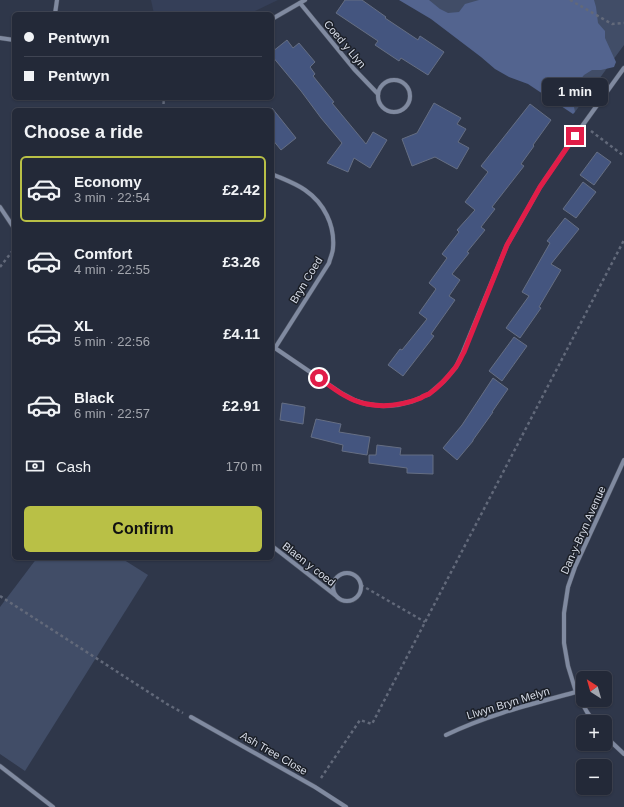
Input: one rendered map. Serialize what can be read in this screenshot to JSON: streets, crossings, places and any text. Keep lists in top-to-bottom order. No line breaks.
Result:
{"streets":{"street":["Coed y Llyn","Bryn Coed","Dan-y-Bryn Avenue","Blaen y coed","Llwyn Bryn Melyn","Ash Tree Close"]},"crossings":[["Dan-y-Bryn Avenue","Llwyn Bryn Melyn"]],"north":"top left","page":{"banner":["Pentwyn","Pentwyn"],"bubble":"1 min","heading":"Choose a ride","list":[{"name":"Economy","note":"3 min · 22:54","value":"£2.42"},{"name":"Comfort","note":"4 min · 22:55","value":"£3.26"},{"name":"XL","note":"5 min · 22:56","value":"£4.11"},{"name":"Black","note":"6 min · 22:57","value":"£2.91"}],"pay":["Cash","170 m"],"buttons":"Confirm","map_buttons":["+","−"]}}
